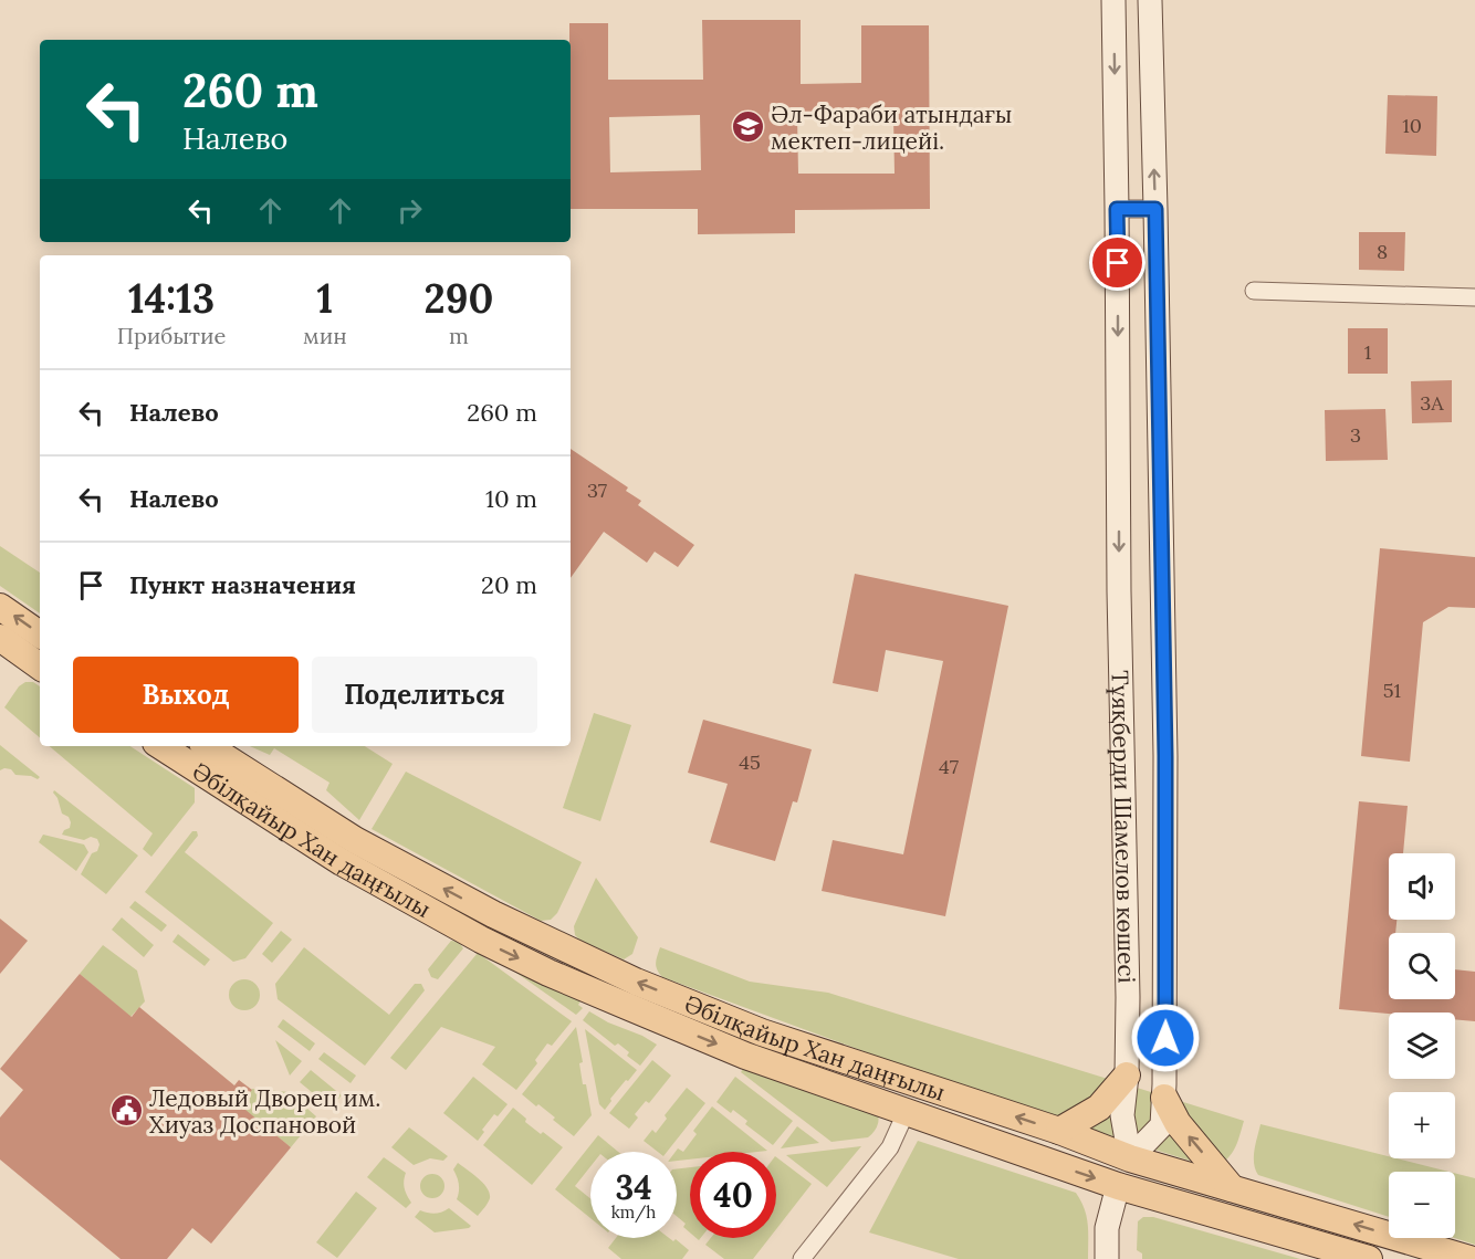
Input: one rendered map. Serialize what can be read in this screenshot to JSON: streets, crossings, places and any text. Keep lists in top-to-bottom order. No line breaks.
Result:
{"streets":{"main road":["Әбілқайыр Хан даңғылы"],"street":["Тұяқберди Шамелов көшесі"]},"crossings":[["Тұяқберди Шамелов көшесі","Әбілқайыр Хан даңғылы"]],"places":{"school or university":["Әл-Фараби атындағы мектеп-лицейі."],"public building":["Ледовый Дворец им. Хиуаз Доспановой"]},"house_numbers":["10","8","1","3А","3","37","51","45","47"],"page":{"turn":["260 m","Налево"],"eta":["14:13","Прибытие","1","мин","290","m"],"list":[{"name":"Налево","value":"260 m"},{"name":"Налево","value":"10 m"},{"name":"Пункт назначения","value":"20 m"}],"buttons":["Выход","Поделиться"],"map_buttons":["+","−"],"speed":"34 km/h","limit":"40"}}
